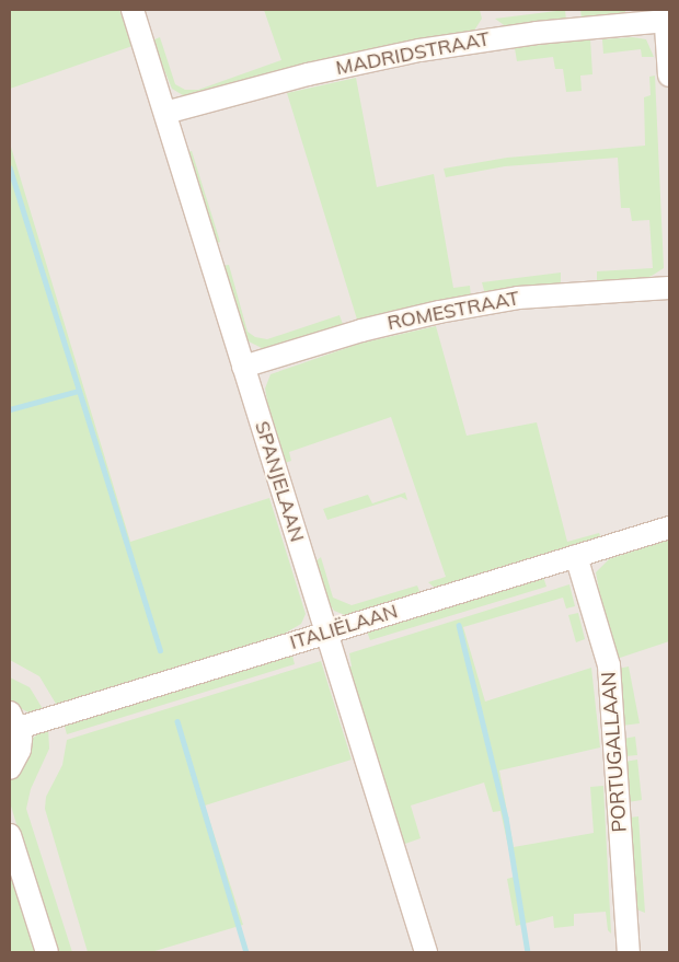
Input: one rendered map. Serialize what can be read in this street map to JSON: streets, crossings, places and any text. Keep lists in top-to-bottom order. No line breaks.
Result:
{"streets":{"street":["MADRIDSTRAAT","ROMESTRAAT","SPANJELAAN","ITALIËLAAN","PORTUGALLAAN"]},"crossings":[["MADRIDSTRAAT","SPANJELAAN"],["ROMESTRAAT","SPANJELAAN"],["SPANJELAAN","ITALIËLAAN"],["ITALIËLAAN","PORTUGALLAAN"]]}
